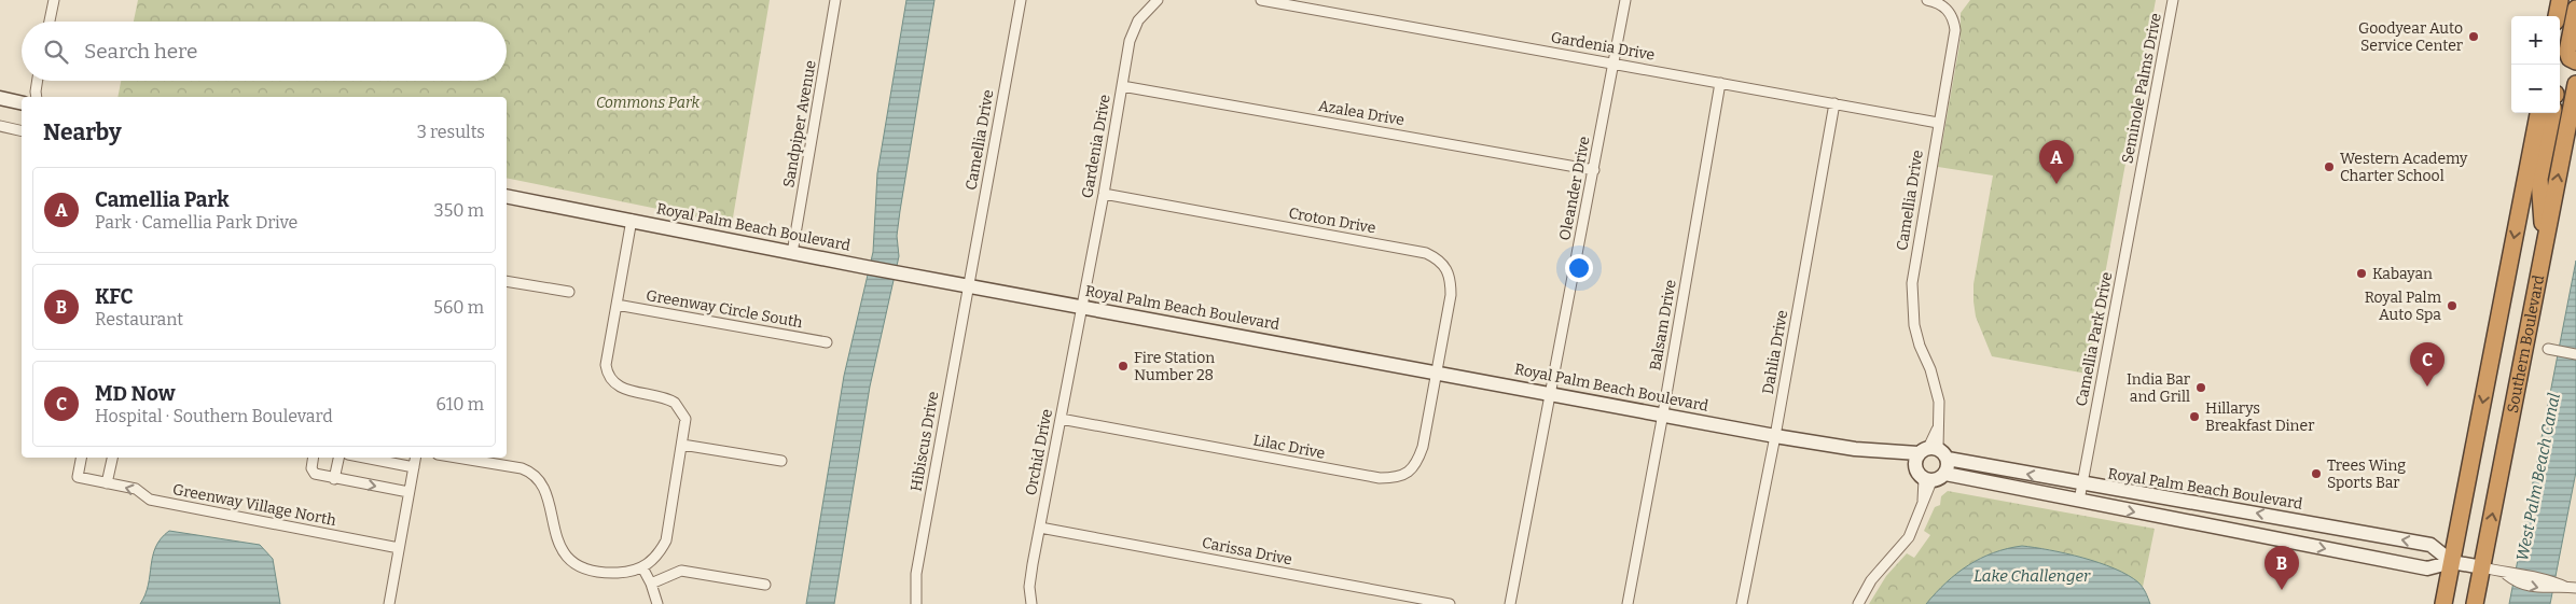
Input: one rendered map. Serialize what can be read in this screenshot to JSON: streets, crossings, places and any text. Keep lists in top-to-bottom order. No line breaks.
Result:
{"streets":{"highway":["Southern Boulevard"],"street":["Gardenia Drive","Seminole Palms Drive","Azalea Drive","Sandpiper Avenue","Camellia Drive","Oleander Drive","Croton Drive","Royal Palm Beach Boulevard","Greenway Circle South","Balsam Drive","Camellia Park Drive","Dahlia Drive","Hibiscus Drive","Lilac Drive","Orchid Drive","Greenway Village North","Carissa Drive"]},"crossings":[["Gardenia Drive","Azalea Drive"],["Gardenia Drive","Camellia Drive"],["Gardenia Drive","Oleander Drive"],["Gardenia Drive","Croton Drive"],["Gardenia Drive","Royal Palm Beach Boulevard"],["Gardenia Drive","Balsam Drive"],["Gardenia Drive","Dahlia Drive"],["Gardenia Drive","Orchid Drive"],["Seminole Palms Drive","Camellia Park Drive"],["Azalea Drive","Oleander Drive"],["Sandpiper Avenue","Royal Palm Beach Boulevard"],["Camellia Drive","Royal Palm Beach Boulevard"],["Camellia Drive","Hibiscus Drive"],["Oleander Drive","Royal Palm Beach Boulevard"],["Croton Drive","Royal Palm Beach Boulevard"],["Croton Drive","Lilac Drive"],["Royal Palm Beach Boulevard","Balsam Drive"],["Royal Palm Beach Boulevard","Camellia Park Drive"],["Royal Palm Beach Boulevard","Southern Boulevard"],["Royal Palm Beach Boulevard","Dahlia Drive"],["Royal Palm Beach Boulevard","Hibiscus Drive"],["Royal Palm Beach Boulevard","Lilac Drive"],["Royal Palm Beach Boulevard","Orchid Drive"],["Lilac Drive","Orchid Drive"],["Orchid Drive","Carissa Drive"]],"water":["West Palm Beach Canal","Lake Challenger"],"parks":["Commons Park"],"places":["Goodyear Auto Service Center","Western Academy Charter School","Kabayan","Royal Palm Auto Spa","Fire Station Number 28","India Bar and Grill","Hillarys Breakfast Diner","Trees Wing Sports Bar"],"page":{"map_buttons":["+","−"],"search":"Search here","heading":["Nearby","3 results"],"pins":["A","C","B"],"list":[{"mark":"A","name":"Camellia Park","note":"Park · Camellia Park Drive","value":"350 m"},{"mark":"B","name":"KFC","note":"Restaurant","value":"560 m"},{"mark":"C","name":"MD Now","note":"Hospital · Southern Boulevard","value":"610 m"}]}}
